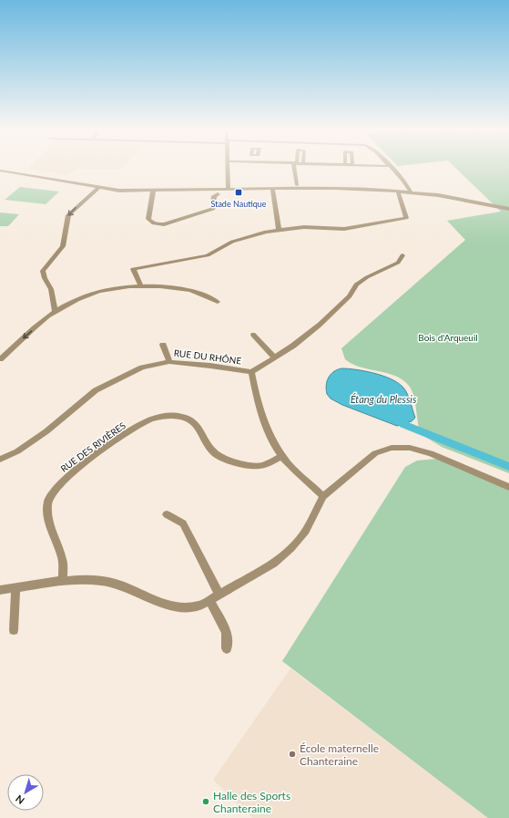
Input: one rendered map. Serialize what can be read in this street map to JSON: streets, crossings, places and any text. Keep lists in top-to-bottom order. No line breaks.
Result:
{"streets":{"street":["RUE DU RHÔNE","RUE DES RIVIÈRES"]},"crossings":[["RUE DU RHÔNE","RUE DES RIVIÈRES"]],"water":["Étang du Plessis"],"parks":["Bois d'Arqueuil"],"places":{"transit":["Stade Nautique"],"other":["École maternelle Chanteraine","Halle des Sports Chanteraine"]},"north":"bottom left"}
